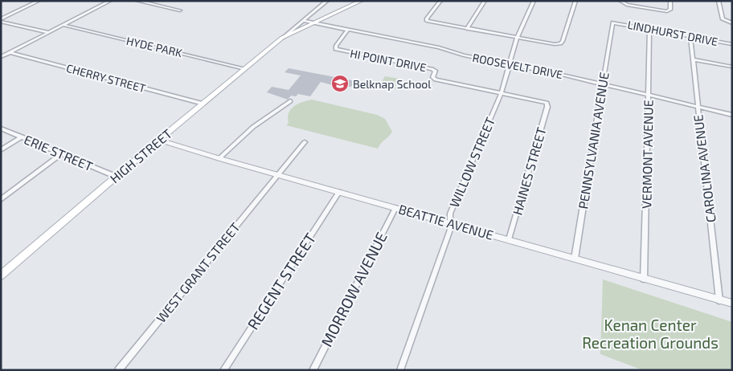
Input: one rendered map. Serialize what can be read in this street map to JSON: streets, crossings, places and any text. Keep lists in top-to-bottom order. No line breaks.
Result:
{"streets":{"main road":["HIGH STREET"],"street":["LINDHURST DRIVE","HYDE PARK","HI POINT DRIVE","ROOSEVELT DRIVE","CHERRY STREET","PENNSYLVANIA AVENUE","ERIE STREET","VERMONT AVENUE","WILLOW STREET","CAROLINA AVENUE","HAINES STREET","BEATTIE AVENUE","WEST GRANT STREET","REGENT STREET","MORROW AVENUE"]},"crossings":[["LINDHURST DRIVE","PENNSYLVANIA AVENUE"],["LINDHURST DRIVE","VERMONT AVENUE"],["LINDHURST DRIVE","CAROLINA AVENUE"],["HYDE PARK","HIGH STREET"],["HI POINT DRIVE","ROOSEVELT DRIVE"],["HI POINT DRIVE","WILLOW STREET"],["HI POINT DRIVE","HAINES STREET"],["ROOSEVELT DRIVE","PENNSYLVANIA AVENUE"],["ROOSEVELT DRIVE","VERMONT AVENUE"],["ROOSEVELT DRIVE","HIGH STREET"],["ROOSEVELT DRIVE","WILLOW STREET"],["ROOSEVELT DRIVE","CAROLINA AVENUE"],["CHERRY STREET","HIGH STREET"],["PENNSYLVANIA AVENUE","BEATTIE AVENUE"],["ERIE STREET","HIGH STREET"],["VERMONT AVENUE","BEATTIE AVENUE"],["HIGH STREET","BEATTIE AVENUE"],["WILLOW STREET","BEATTIE AVENUE"],["CAROLINA AVENUE","BEATTIE AVENUE"],["HAINES STREET","BEATTIE AVENUE"],["BEATTIE AVENUE","WEST GRANT STREET"],["BEATTIE AVENUE","REGENT STREET"],["BEATTIE AVENUE","MORROW AVENUE"]],"parks":["Kenan Center Recreation Grounds"],"places":{"school or university":["Belknap School"]}}
